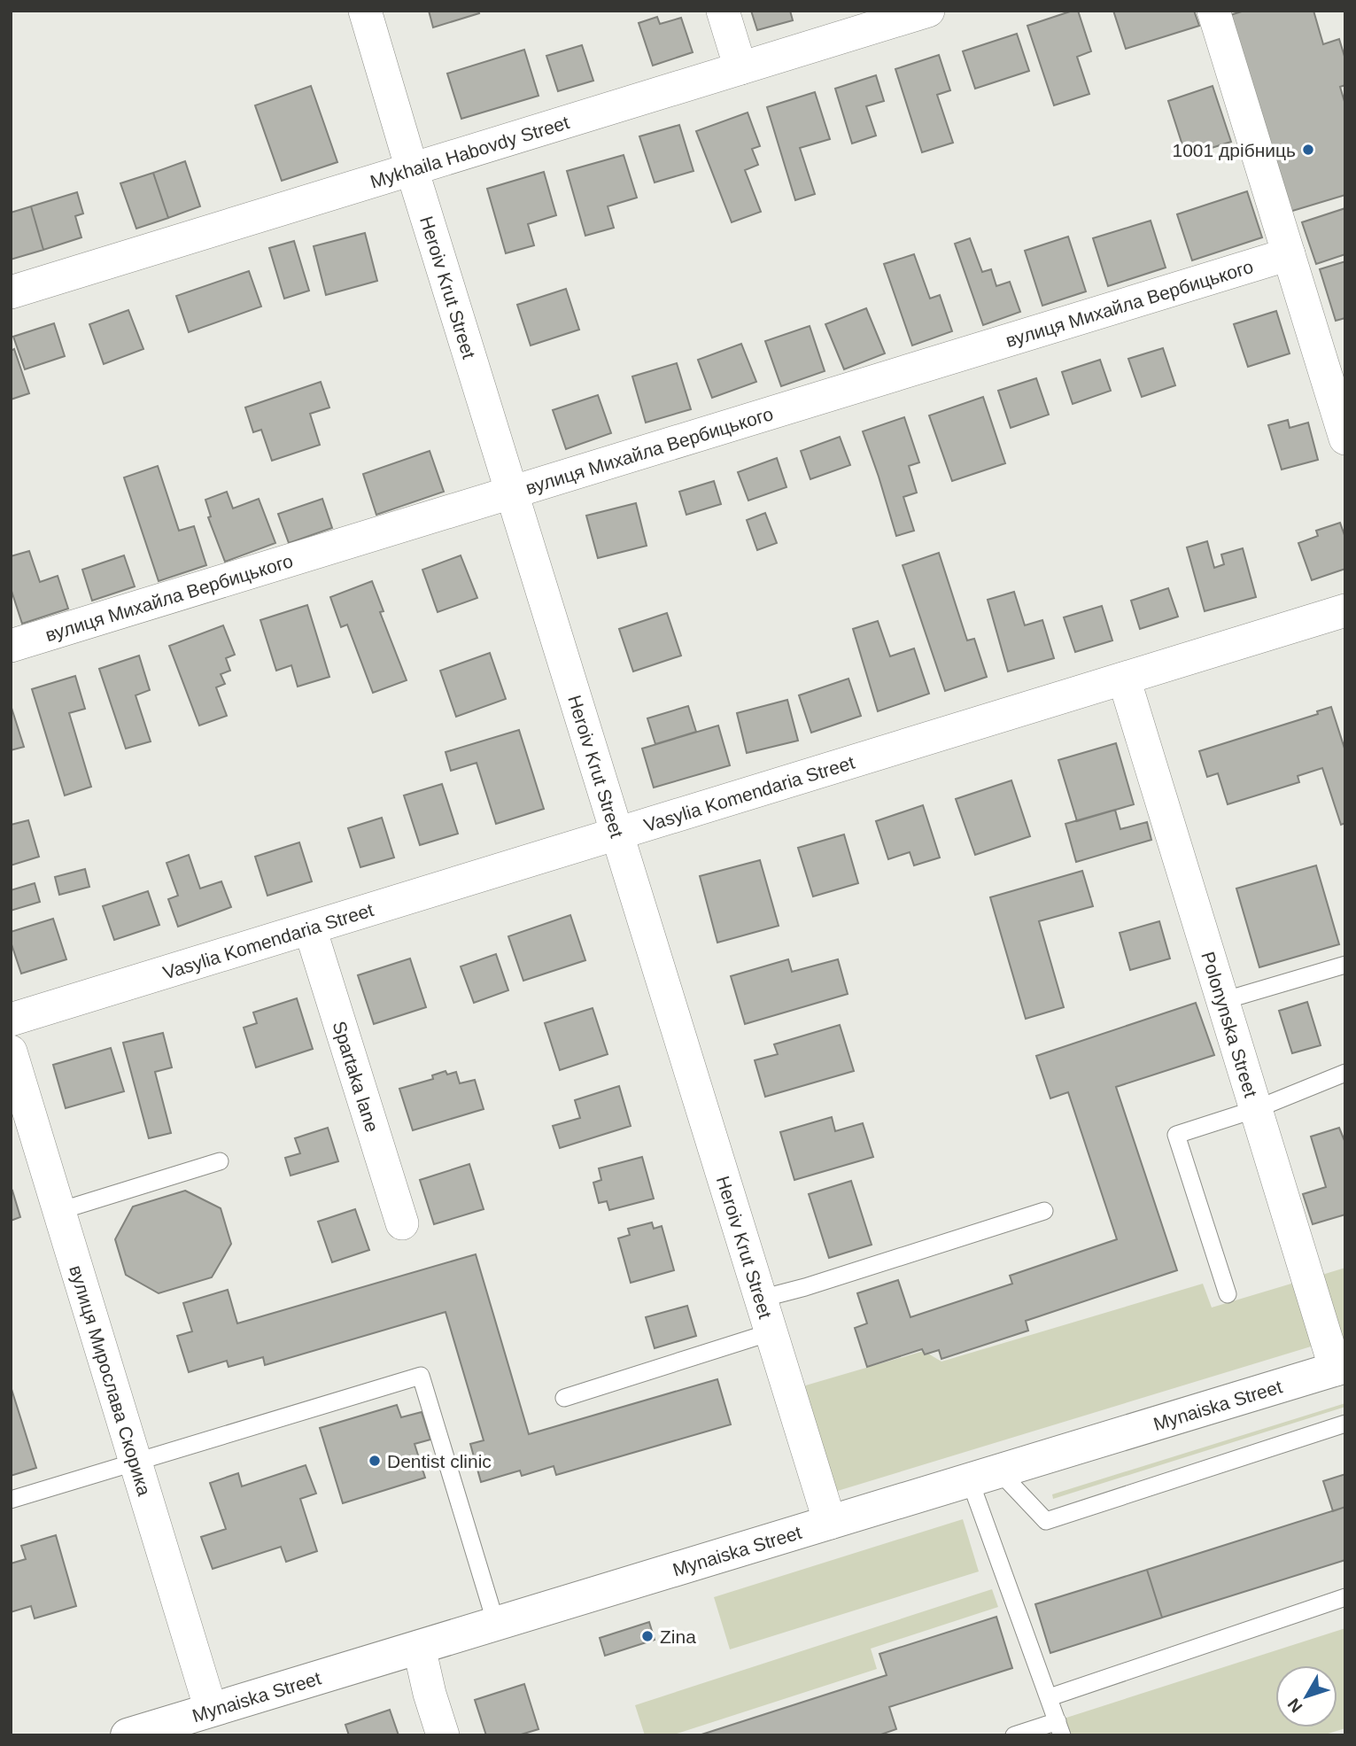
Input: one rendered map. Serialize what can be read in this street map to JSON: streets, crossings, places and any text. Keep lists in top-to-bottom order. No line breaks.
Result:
{"streets":{"main road":["Mynaiska Street"],"street":["Mykhaila Habovdy Street","Heroiv Krut Street","вулиця Михайла Вербицького","Vasylia Komendaria Street","Polonynska Street","Spartaka lane","вулиця Мирослава Скорика"]},"crossings":[["Mykhaila Habovdy Street","Heroiv Krut Street"],["Heroiv Krut Street","вулиця Михайла Вербицького"],["Heroiv Krut Street","Vasylia Komendaria Street"],["Heroiv Krut Street","Mynaiska Street"],["Vasylia Komendaria Street","Polonynska Street"],["Vasylia Komendaria Street","Spartaka lane"],["Polonynska Street","Mynaiska Street"],["вулиця Мирослава Скорика","Mynaiska Street"]],"places":["1001 дрібниць","Dentist clinic","Zina"],"north":"bottom left"}
